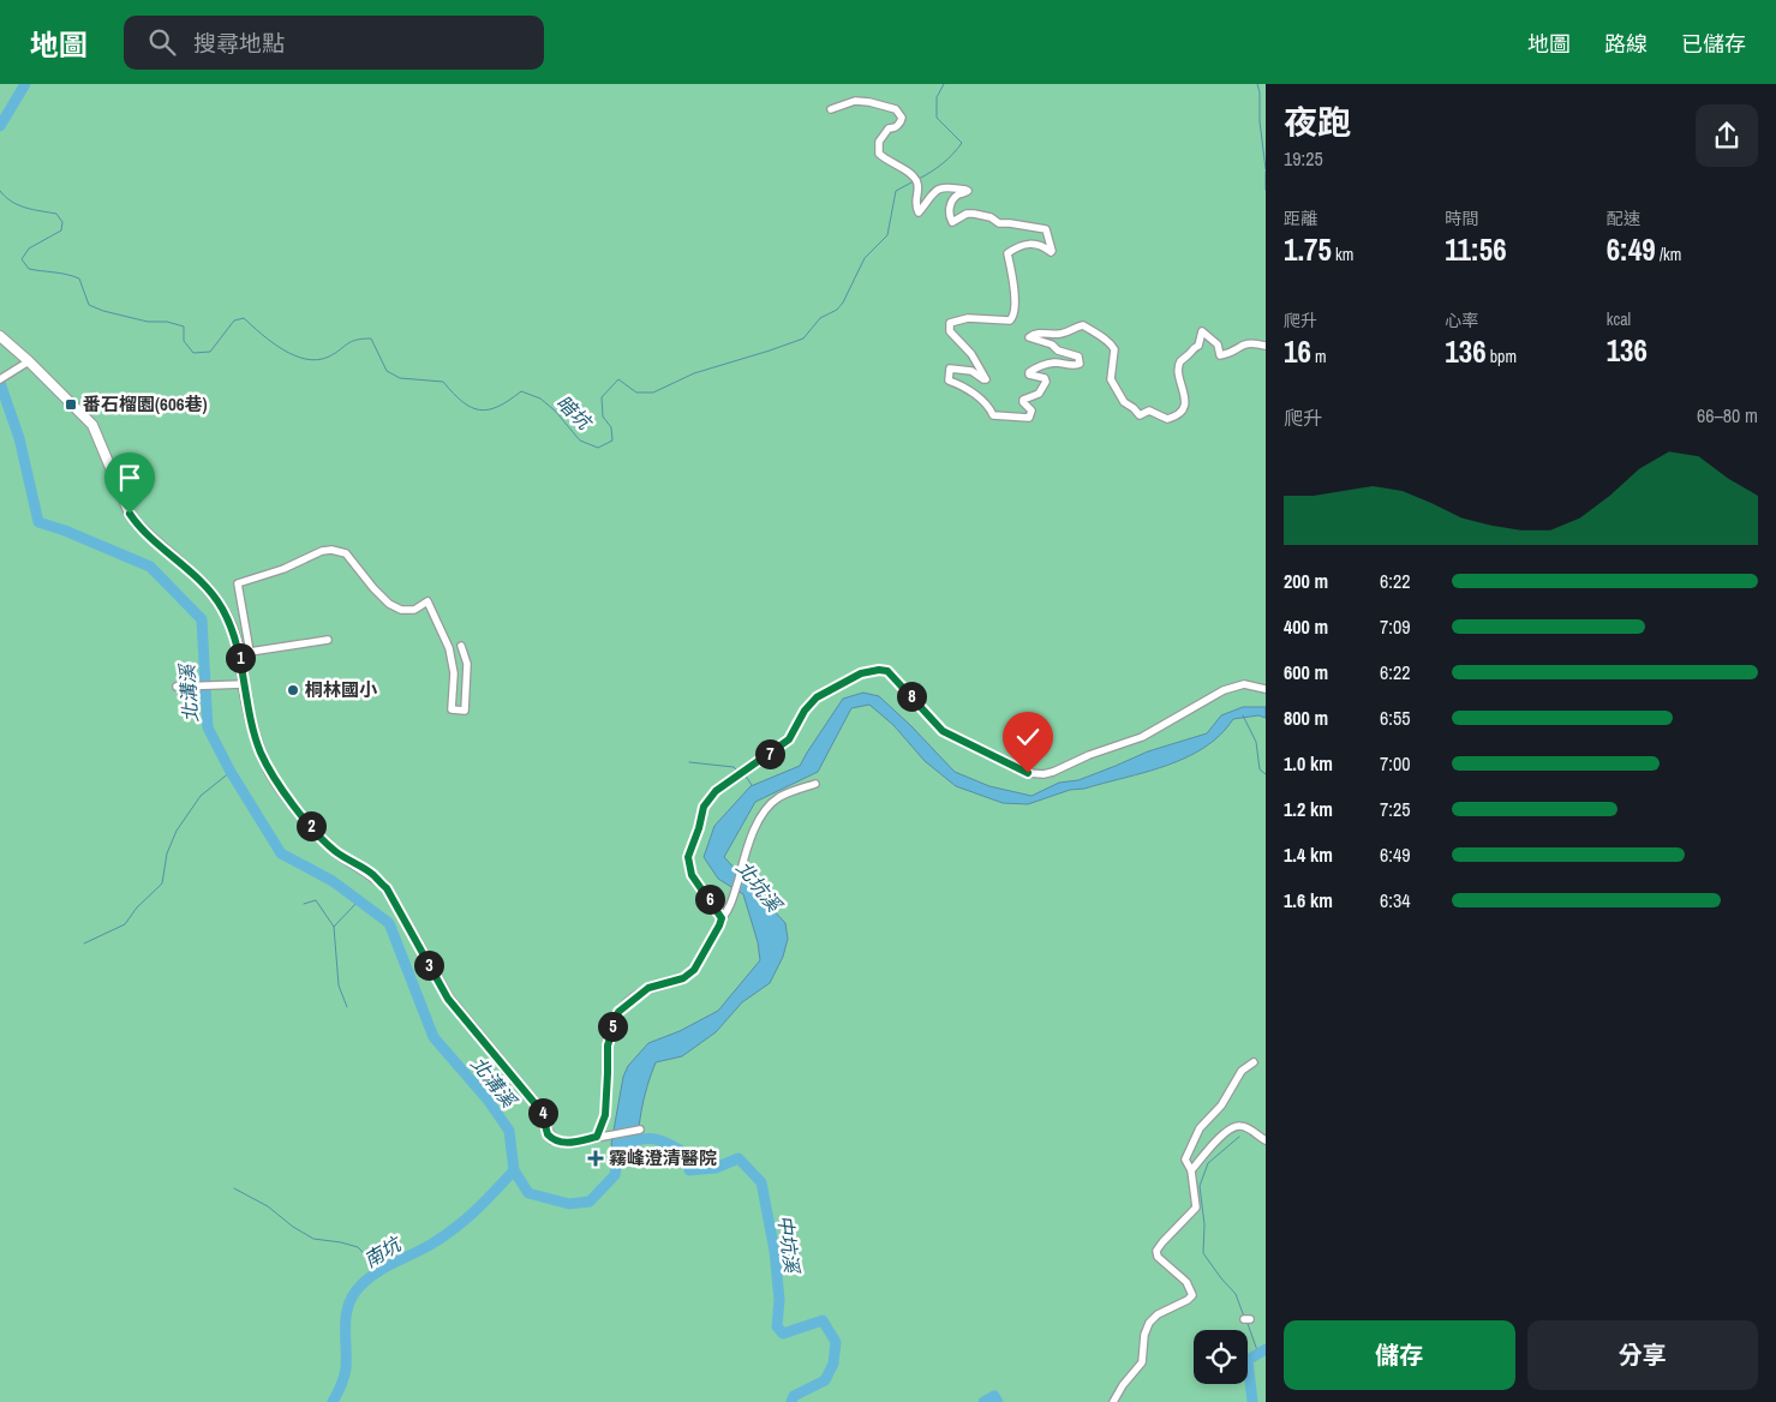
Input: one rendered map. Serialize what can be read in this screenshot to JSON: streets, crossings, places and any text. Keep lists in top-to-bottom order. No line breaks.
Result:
{"water":["暗坑","北溝溪","北坑溪","中坑溪","南坑"],"places":{"transit":["番石榴園(606巷)"],"other":["桐林國小"],"health":["霧峰澄清醫院"]},"page":{"header":"地圖","search":"搜尋地點","nav":["地圖","路線","已儲存"],"heading":["夜跑","19:25"],"stats":[["距離","1.75 km"],["時間","11:56"],["配速","6:49 /km"],["爬升","16 m"],["心率","136 bpm"],["kcal","136"]],"chart":["爬升","66–80 m"],"list":[{"name":"200 m","note":"6:22"},{"name":"400 m","note":"7:09"},{"name":"600 m","note":"6:22"},{"name":"800 m","note":"6:55"},{"name":"1.0 km","note":"7:00"},{"name":"1.2 km","note":"7:25"},{"name":"1.4 km","note":"6:49"},{"name":"1.6 km","note":"6:34"}],"pins":["1","8","7","2","6","3","5","4"],"buttons":["儲存","分享"]}}
